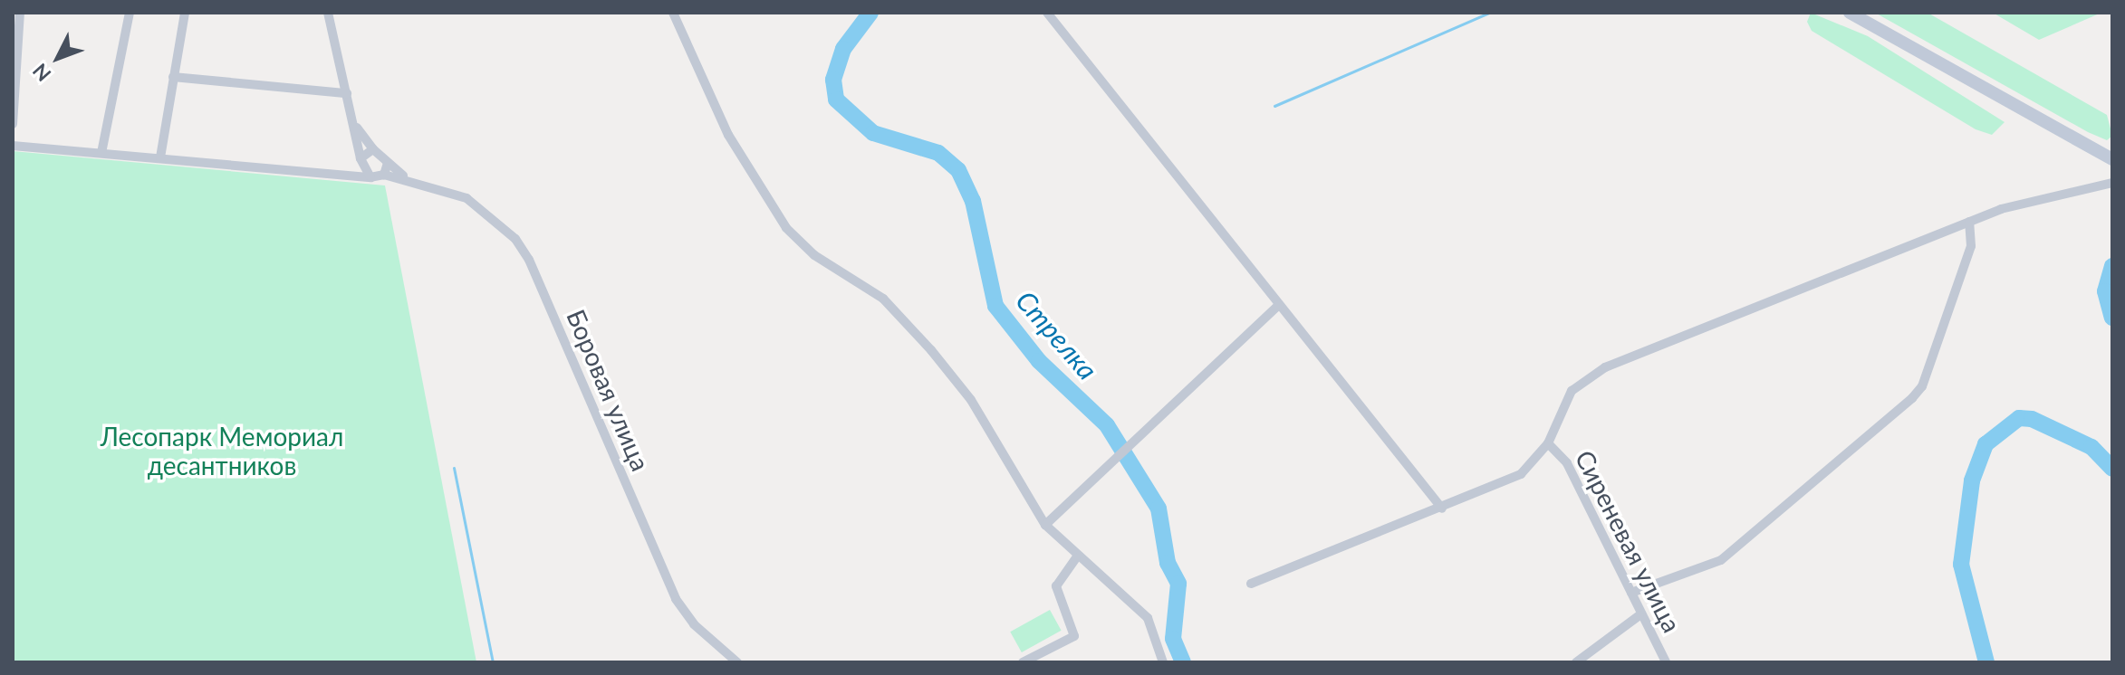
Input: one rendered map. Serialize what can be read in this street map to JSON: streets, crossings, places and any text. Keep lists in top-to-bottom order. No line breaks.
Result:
{"streets":{"street":["Боровая улица","Сиреневая улица"]},"water":["Стрелка"],"parks":["Лесопарк Мемориал десантников"],"north":"bottom left"}
